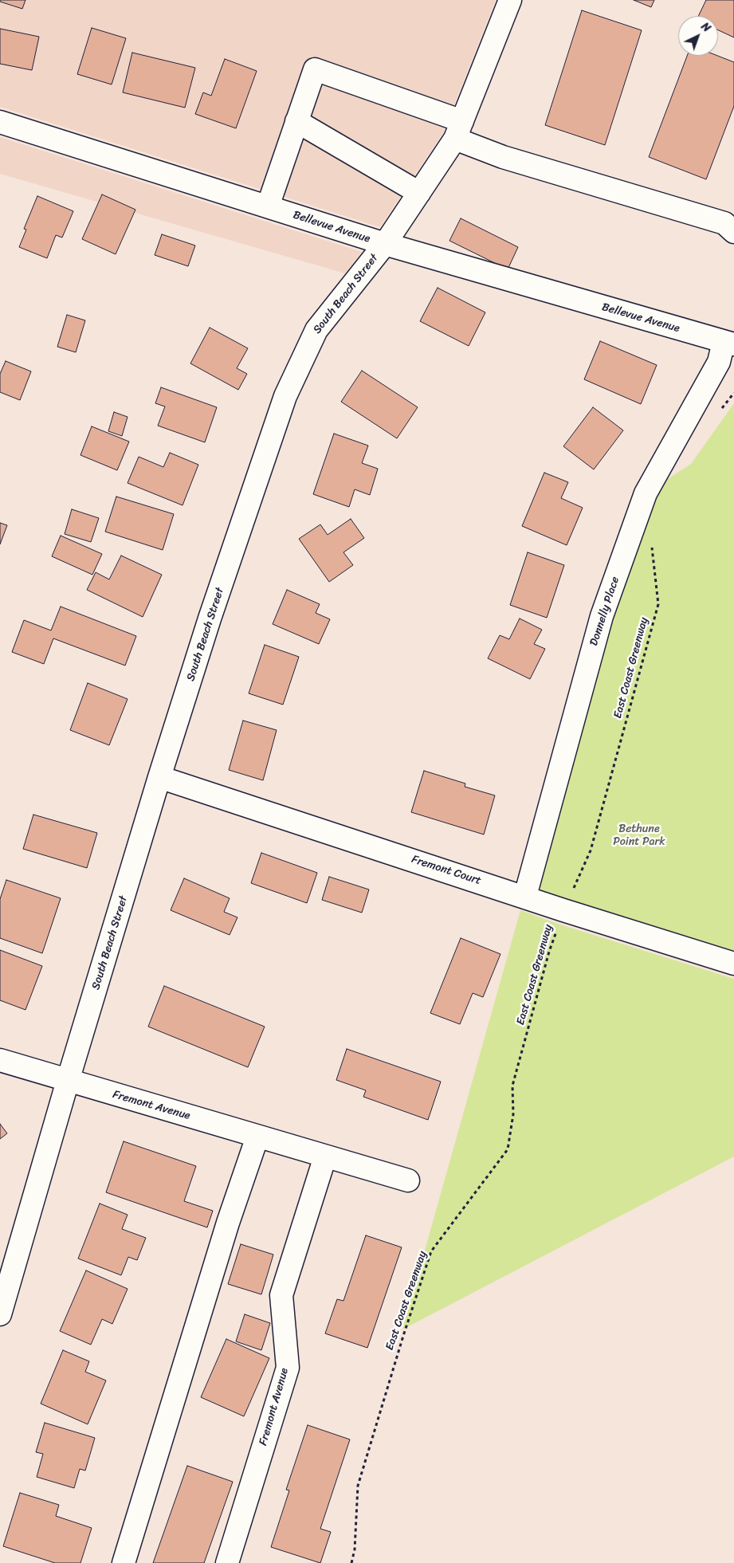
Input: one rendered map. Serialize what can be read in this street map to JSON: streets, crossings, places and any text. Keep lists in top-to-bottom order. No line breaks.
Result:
{"streets":{"street":["Bellevue Avenue","South Beach Street","Donnelly Place","Fremont Court","Fremont Avenue"],"path":["East Coast Greenway"]},"crossings":[["Bellevue Avenue","South Beach Street"],["Bellevue Avenue","Donnelly Place"],["South Beach Street","Fremont Court"],["South Beach Street","Fremont Avenue"],["Donnelly Place","Fremont Court"],["East Coast Greenway","Fremont Court"]],"parks":["Bethune Point Park"],"north":"top right"}
